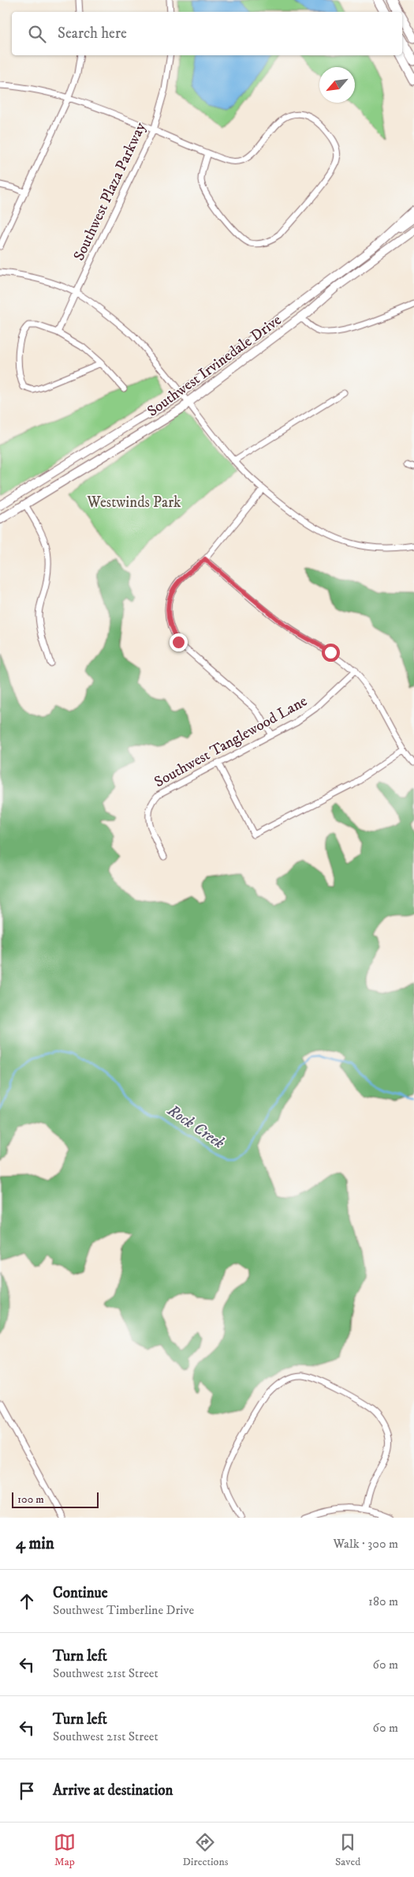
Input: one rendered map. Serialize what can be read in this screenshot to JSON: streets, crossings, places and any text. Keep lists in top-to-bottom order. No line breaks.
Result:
{"streets":{"main road":["Southwest Irvinedale Drive"],"street":["Southwest Plaza Parkway","Southwest Tanglewood Lane"]},"water":["Rock Creek"],"parks":["Westwinds Park"],"scale_bar":"100 m","north":"bottom left","page":{"search":"Search here","scale":"100 m","heading":["4 min","Walk · 300 m"],"list":[["Continue","Southwest Timberline Drive","180 m"],["Turn left","Southwest 21st Street","60 m"],["Turn left","Southwest 21st Street","60 m"],"Arrive at destination"],"nav":["Map","Directions","Saved"]}}
